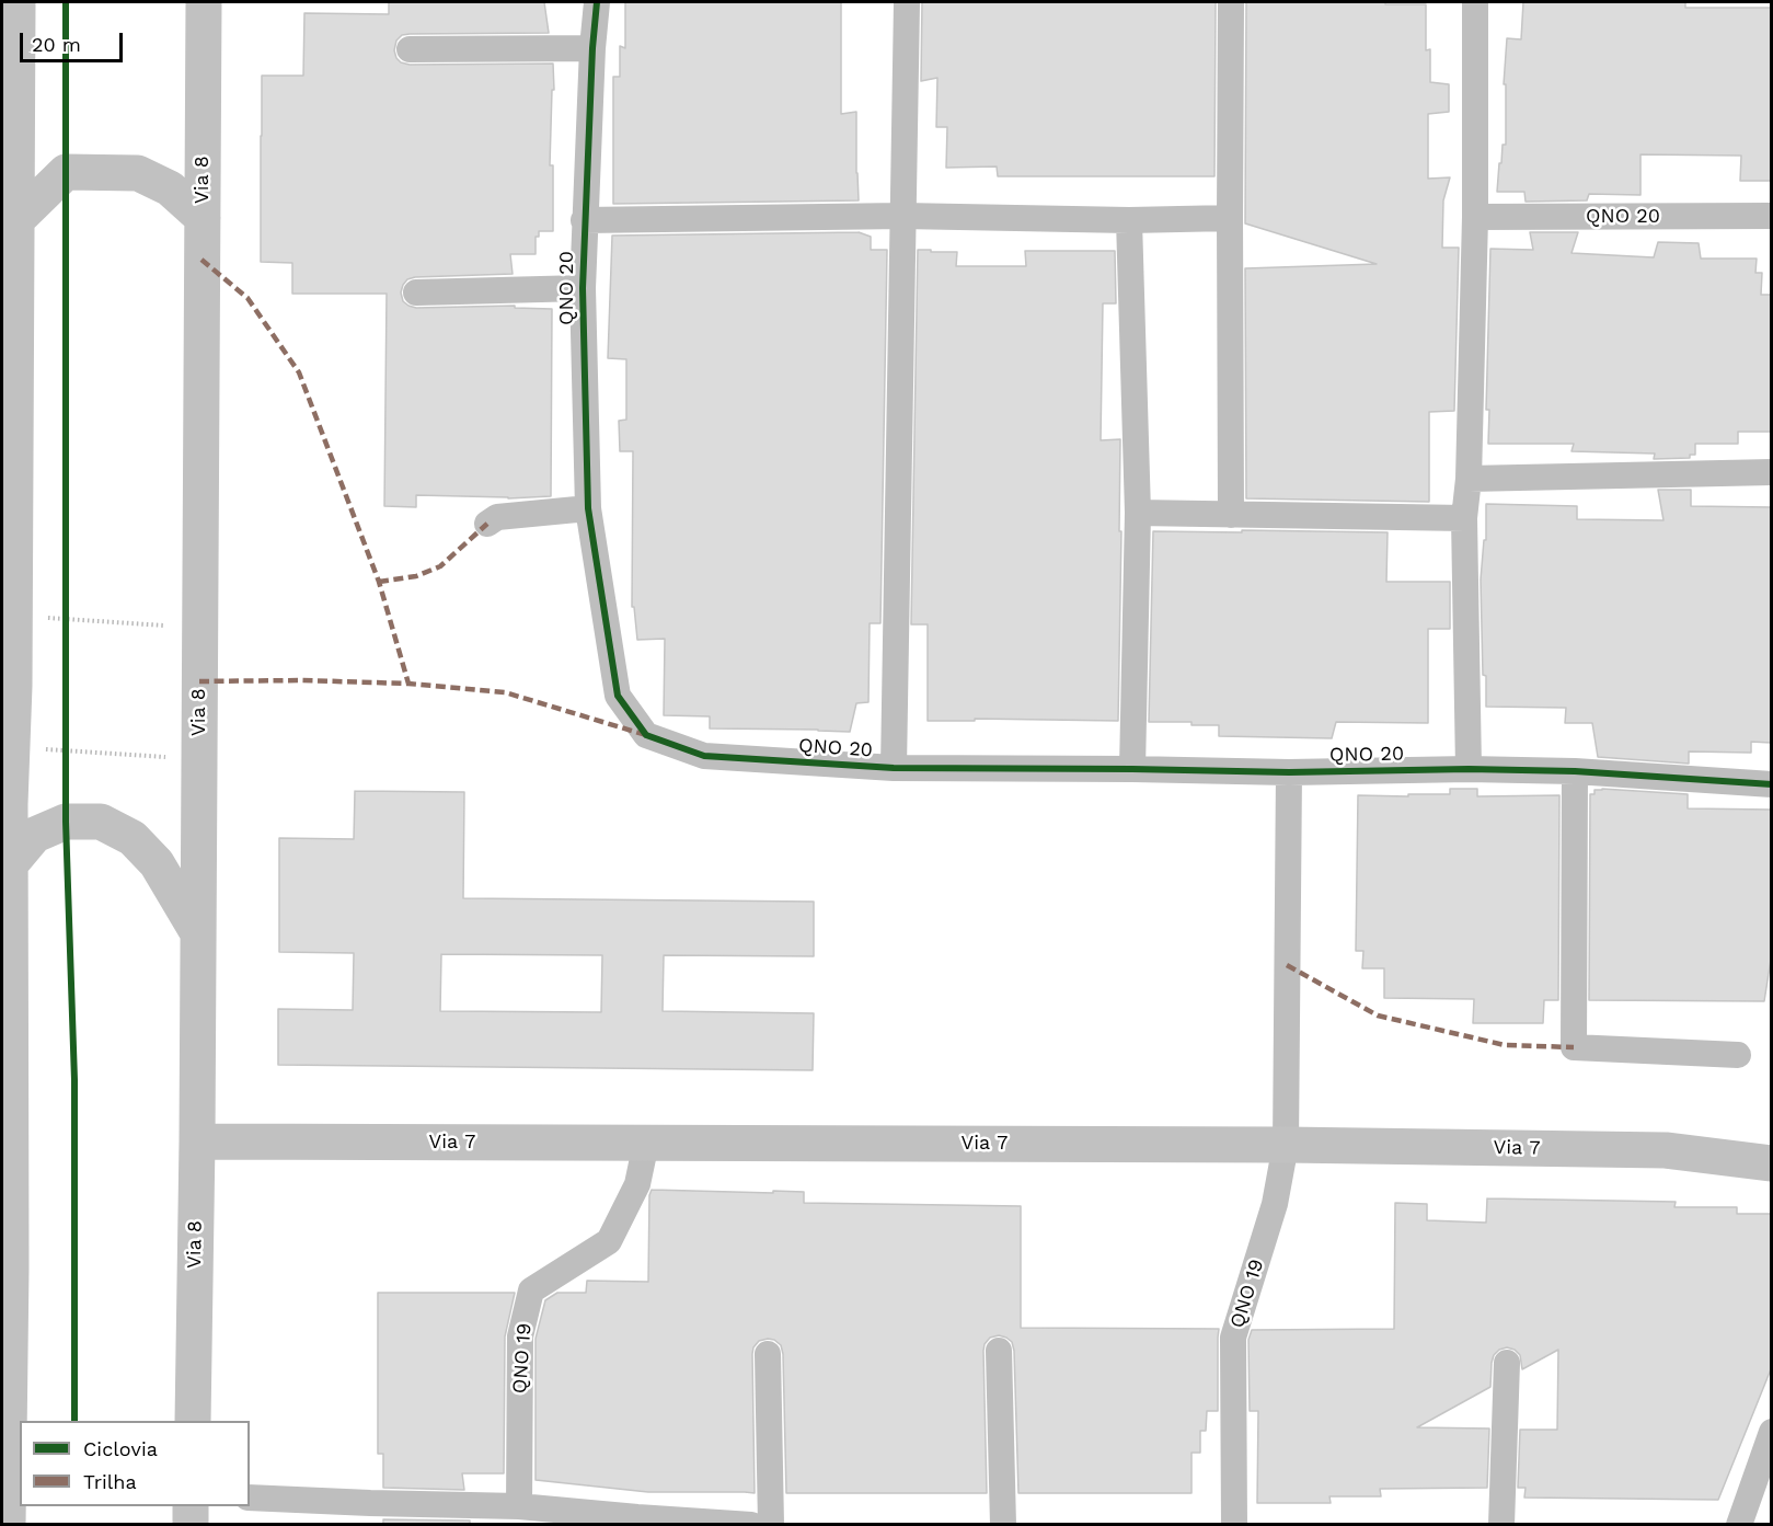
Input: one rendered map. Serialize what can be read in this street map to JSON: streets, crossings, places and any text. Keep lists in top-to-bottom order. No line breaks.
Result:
{"streets":{"main road":["Via 8","Via 7"],"street":["QNO 20","QNO 19"]},"crossings":[["Via 8","Via 7"],["Via 7","QNO 19"]],"legend":["Ciclovia","Trilha"],"scale_bar":"20 m"}
